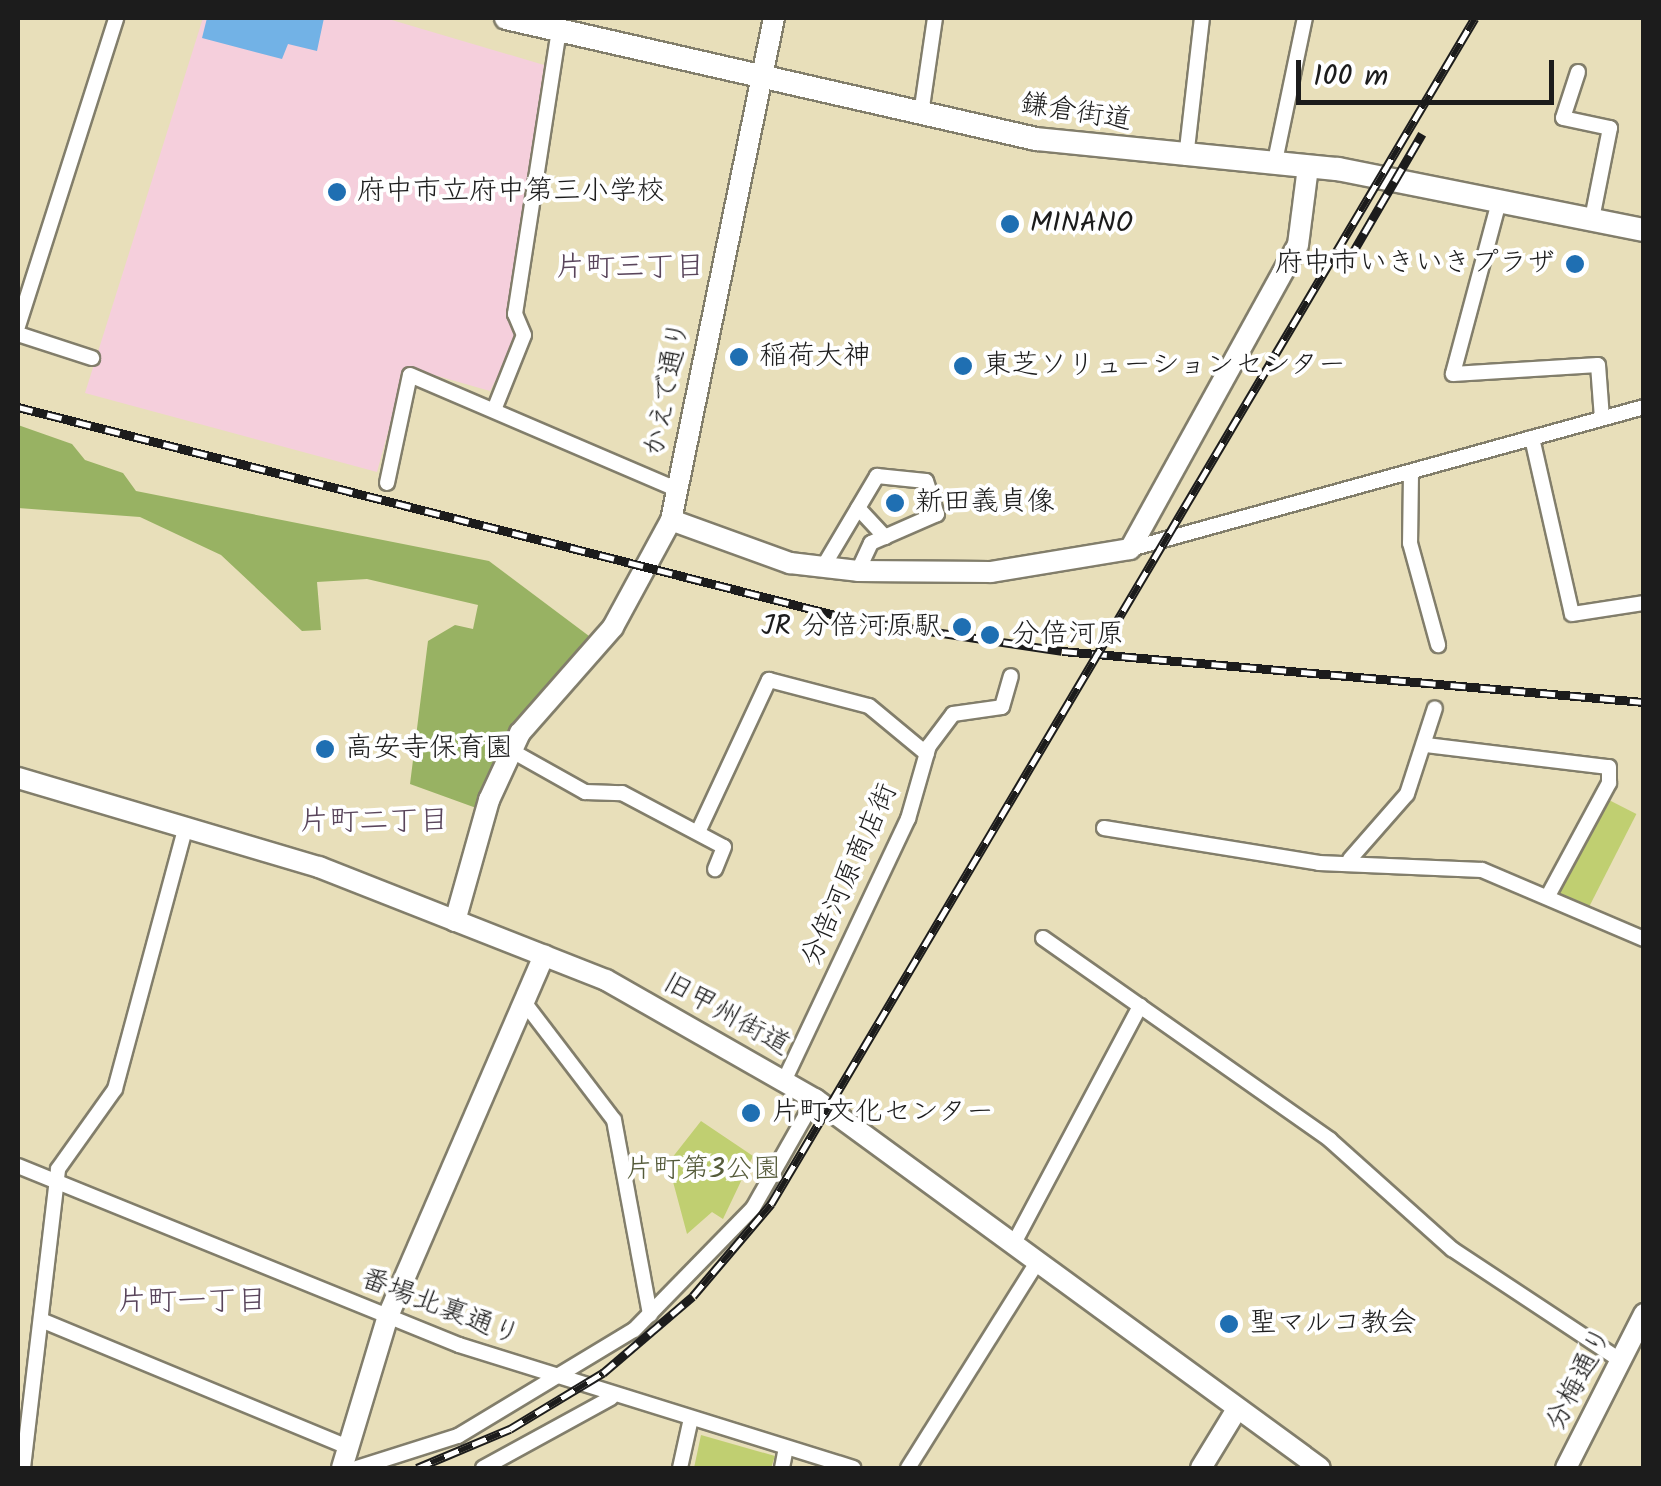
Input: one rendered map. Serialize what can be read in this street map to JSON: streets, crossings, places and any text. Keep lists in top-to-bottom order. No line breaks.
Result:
{"streets":{"main road":["鎌倉街道"],"street":["かえで通り","分倍河原商店街","旧甲州街道","番場北裏通り","分梅通り"]},"crossings":[["鎌倉街道","かえで通り"],["分倍河原商店街","旧甲州街道"]],"districts":["片町三丁目","片町二丁目","片町一丁目"],"parks":["片町第3公園"],"places":["府中市立府中第三小学校","MINANO","府中市いきいきプラザ","稲荷大神","東芝ソリューションセンター","新田義貞像","JR 分倍河原駅","分倍河原","高安寺保育園","片町文化センター","聖マルコ教会"],"scale_bar":"100 m"}
